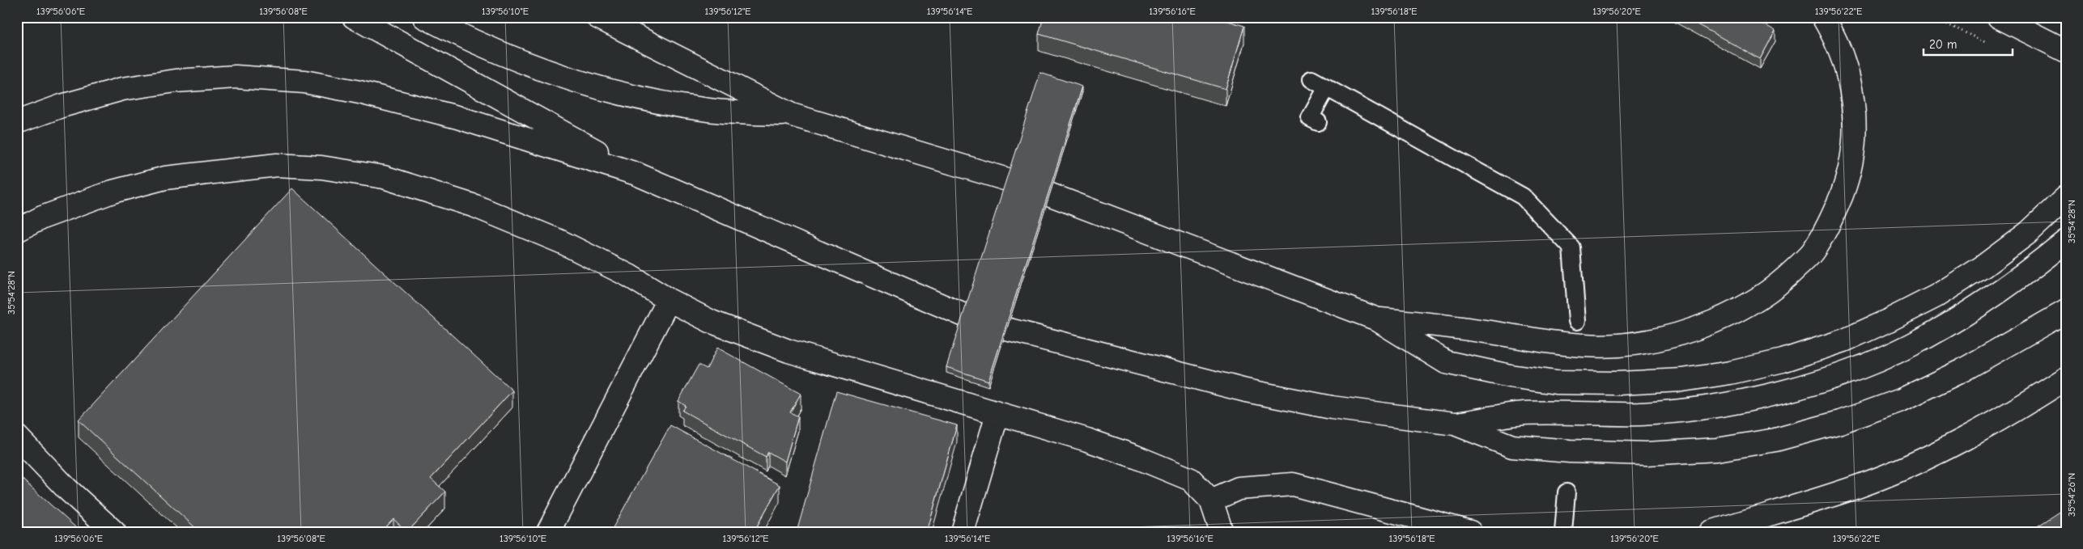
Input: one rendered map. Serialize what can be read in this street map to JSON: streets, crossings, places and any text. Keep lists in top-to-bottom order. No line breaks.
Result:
{"scale_bar":"20 m","coordinates":["139°56'06\"E","139°56'08\"E","139°56'10\"E","139°56'12\"E","139°56'14\"E","139°56'16\"E","139°56'18\"E","139°56'20\"E","139°56'22\"E","35°54'28\"N","35°54'26\"N"]}
